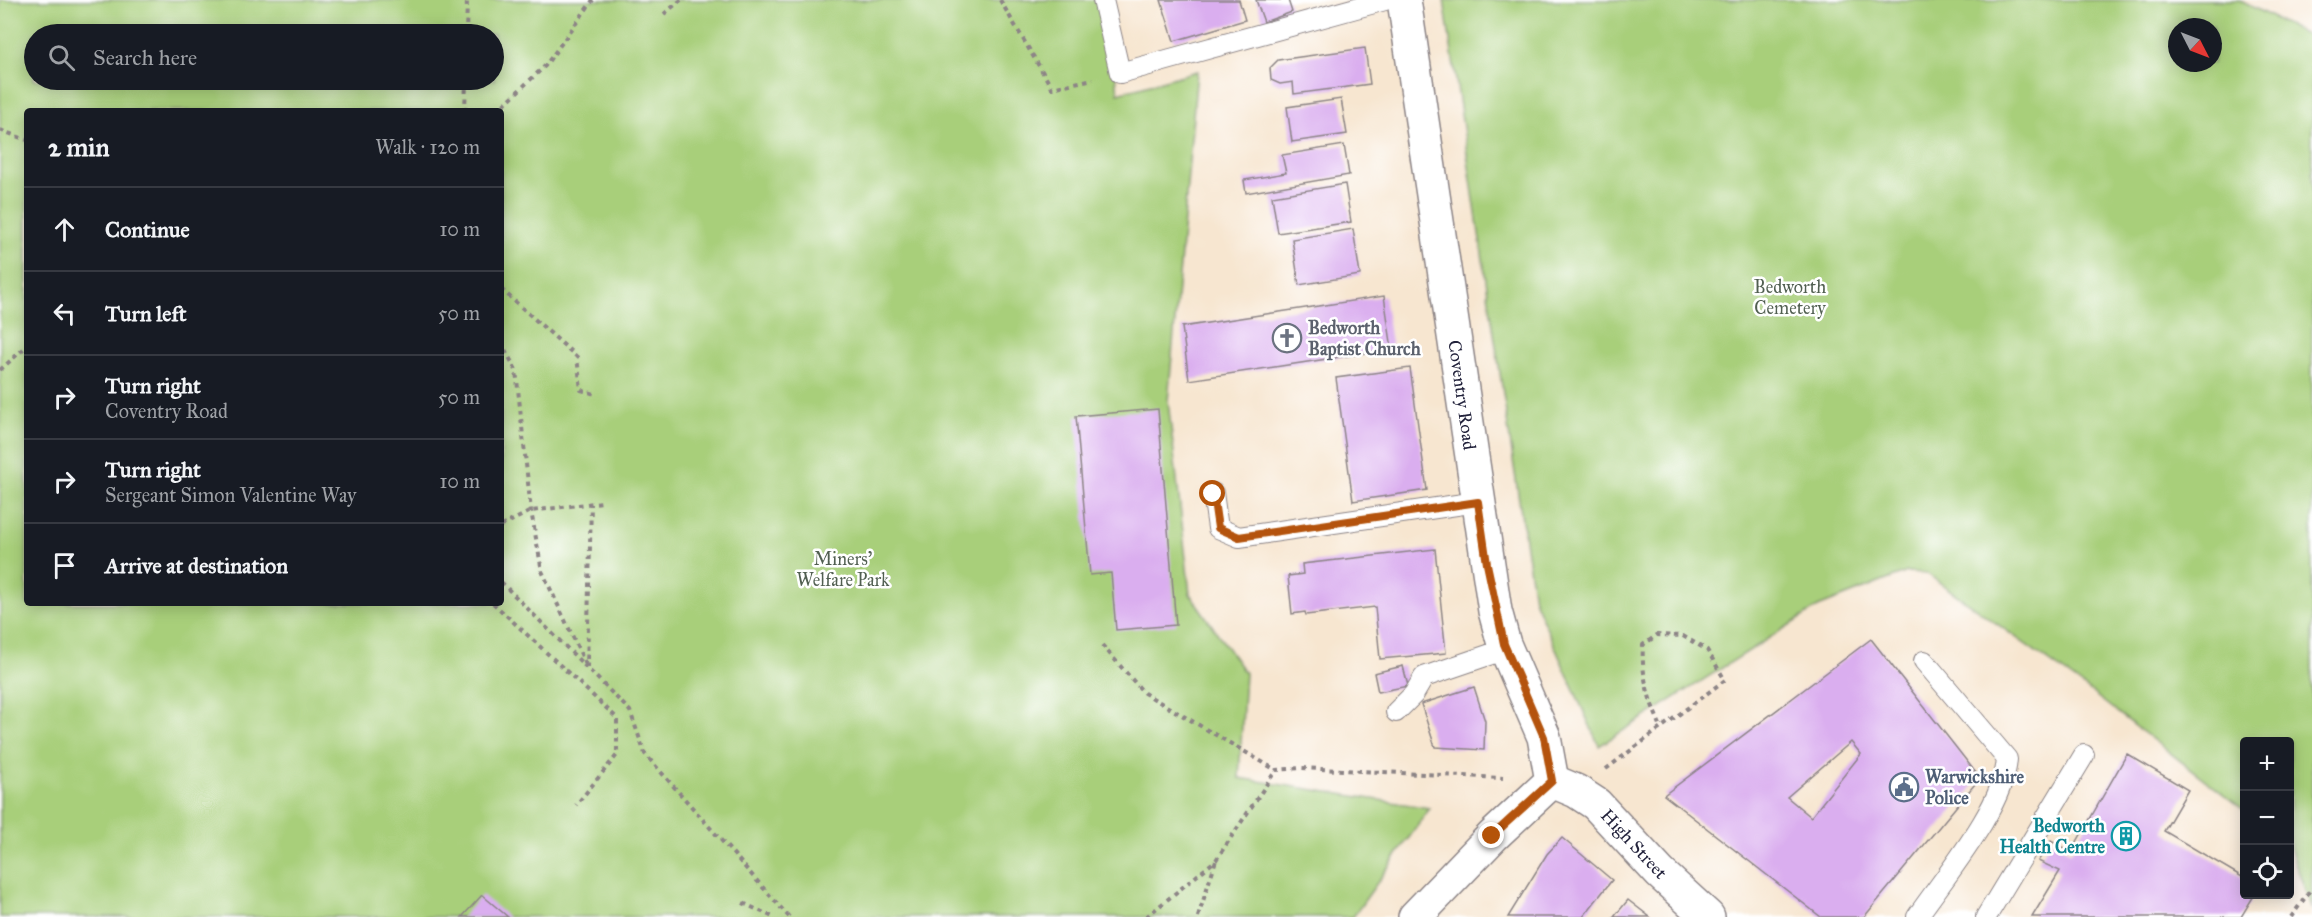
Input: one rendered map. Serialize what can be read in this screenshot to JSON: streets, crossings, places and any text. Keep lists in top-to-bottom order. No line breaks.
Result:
{"streets":{"main road":["Coventry Road","High Street"]},"crossings":[["Coventry Road","High Street"]],"parks":["Bedworth Cemetery","Miners' Welfare Park"],"places":{"church":["Bedworth Baptist Church"],"public building":["Warwickshire Police"],"building":["Bedworth Health Centre"]},"north":"bottom right","page":{"search":"Search here","heading":["2 min","Walk · 120 m"],"list":[["Continue","10 m"],["Turn left","50 m"],["Turn right","Coventry Road","50 m"],["Turn right","Sergeant Simon Valentine Way","10 m"],"Arrive at destination"],"map_buttons":["+","−"]}}
